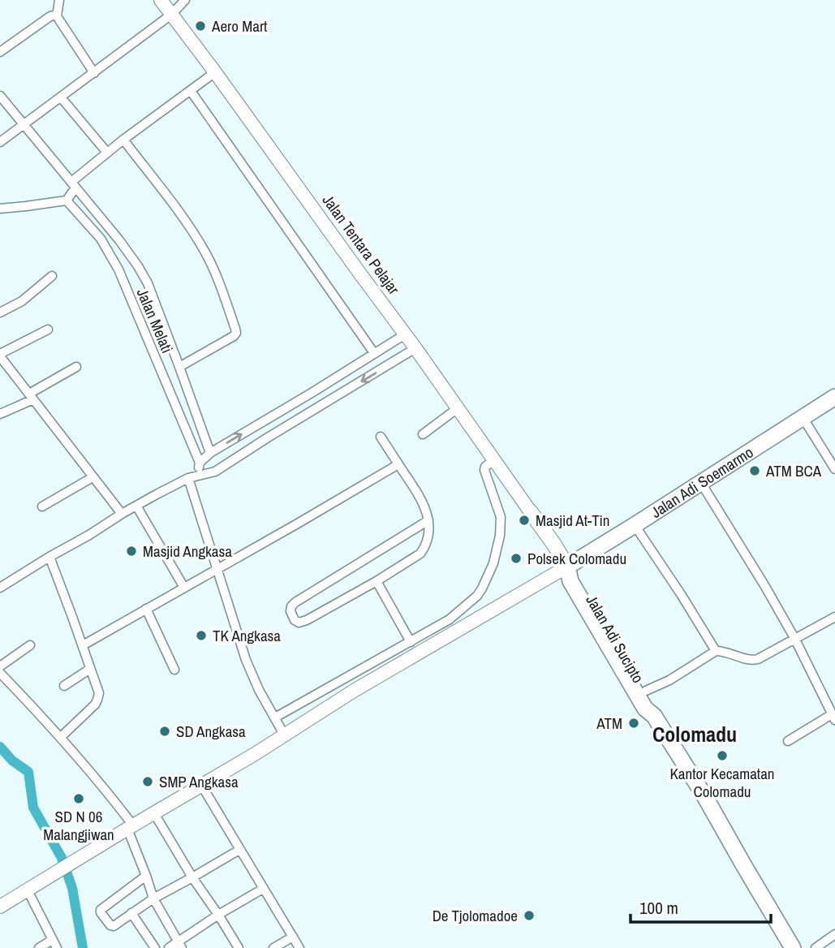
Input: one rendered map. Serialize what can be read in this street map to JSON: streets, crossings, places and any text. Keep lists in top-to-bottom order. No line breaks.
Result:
{"streets":{"highway":["Jalan Adi Soemarmo","Jalan Adi Sucipto"],"main road":["Jalan Tentara Pelajar"],"street":["Jalan Melati"]},"crossings":[["Jalan Tentara Pelajar","Jalan Adi Sucipto"],["Jalan Adi Soemarmo","Jalan Adi Sucipto"]],"districts":["Colomadu"],"places":["Aero Mart","ATM BCA","Masjid At-Tin","Masjid Angkasa","Polsek Colomadu","TK Angkasa","ATM","SD Angkasa","Kantor Kecamatan Colomadu","SMP Angkasa","SD N 06 Malangjiwan","De Tjolomadoe"],"scale_bar":"100 m"}
